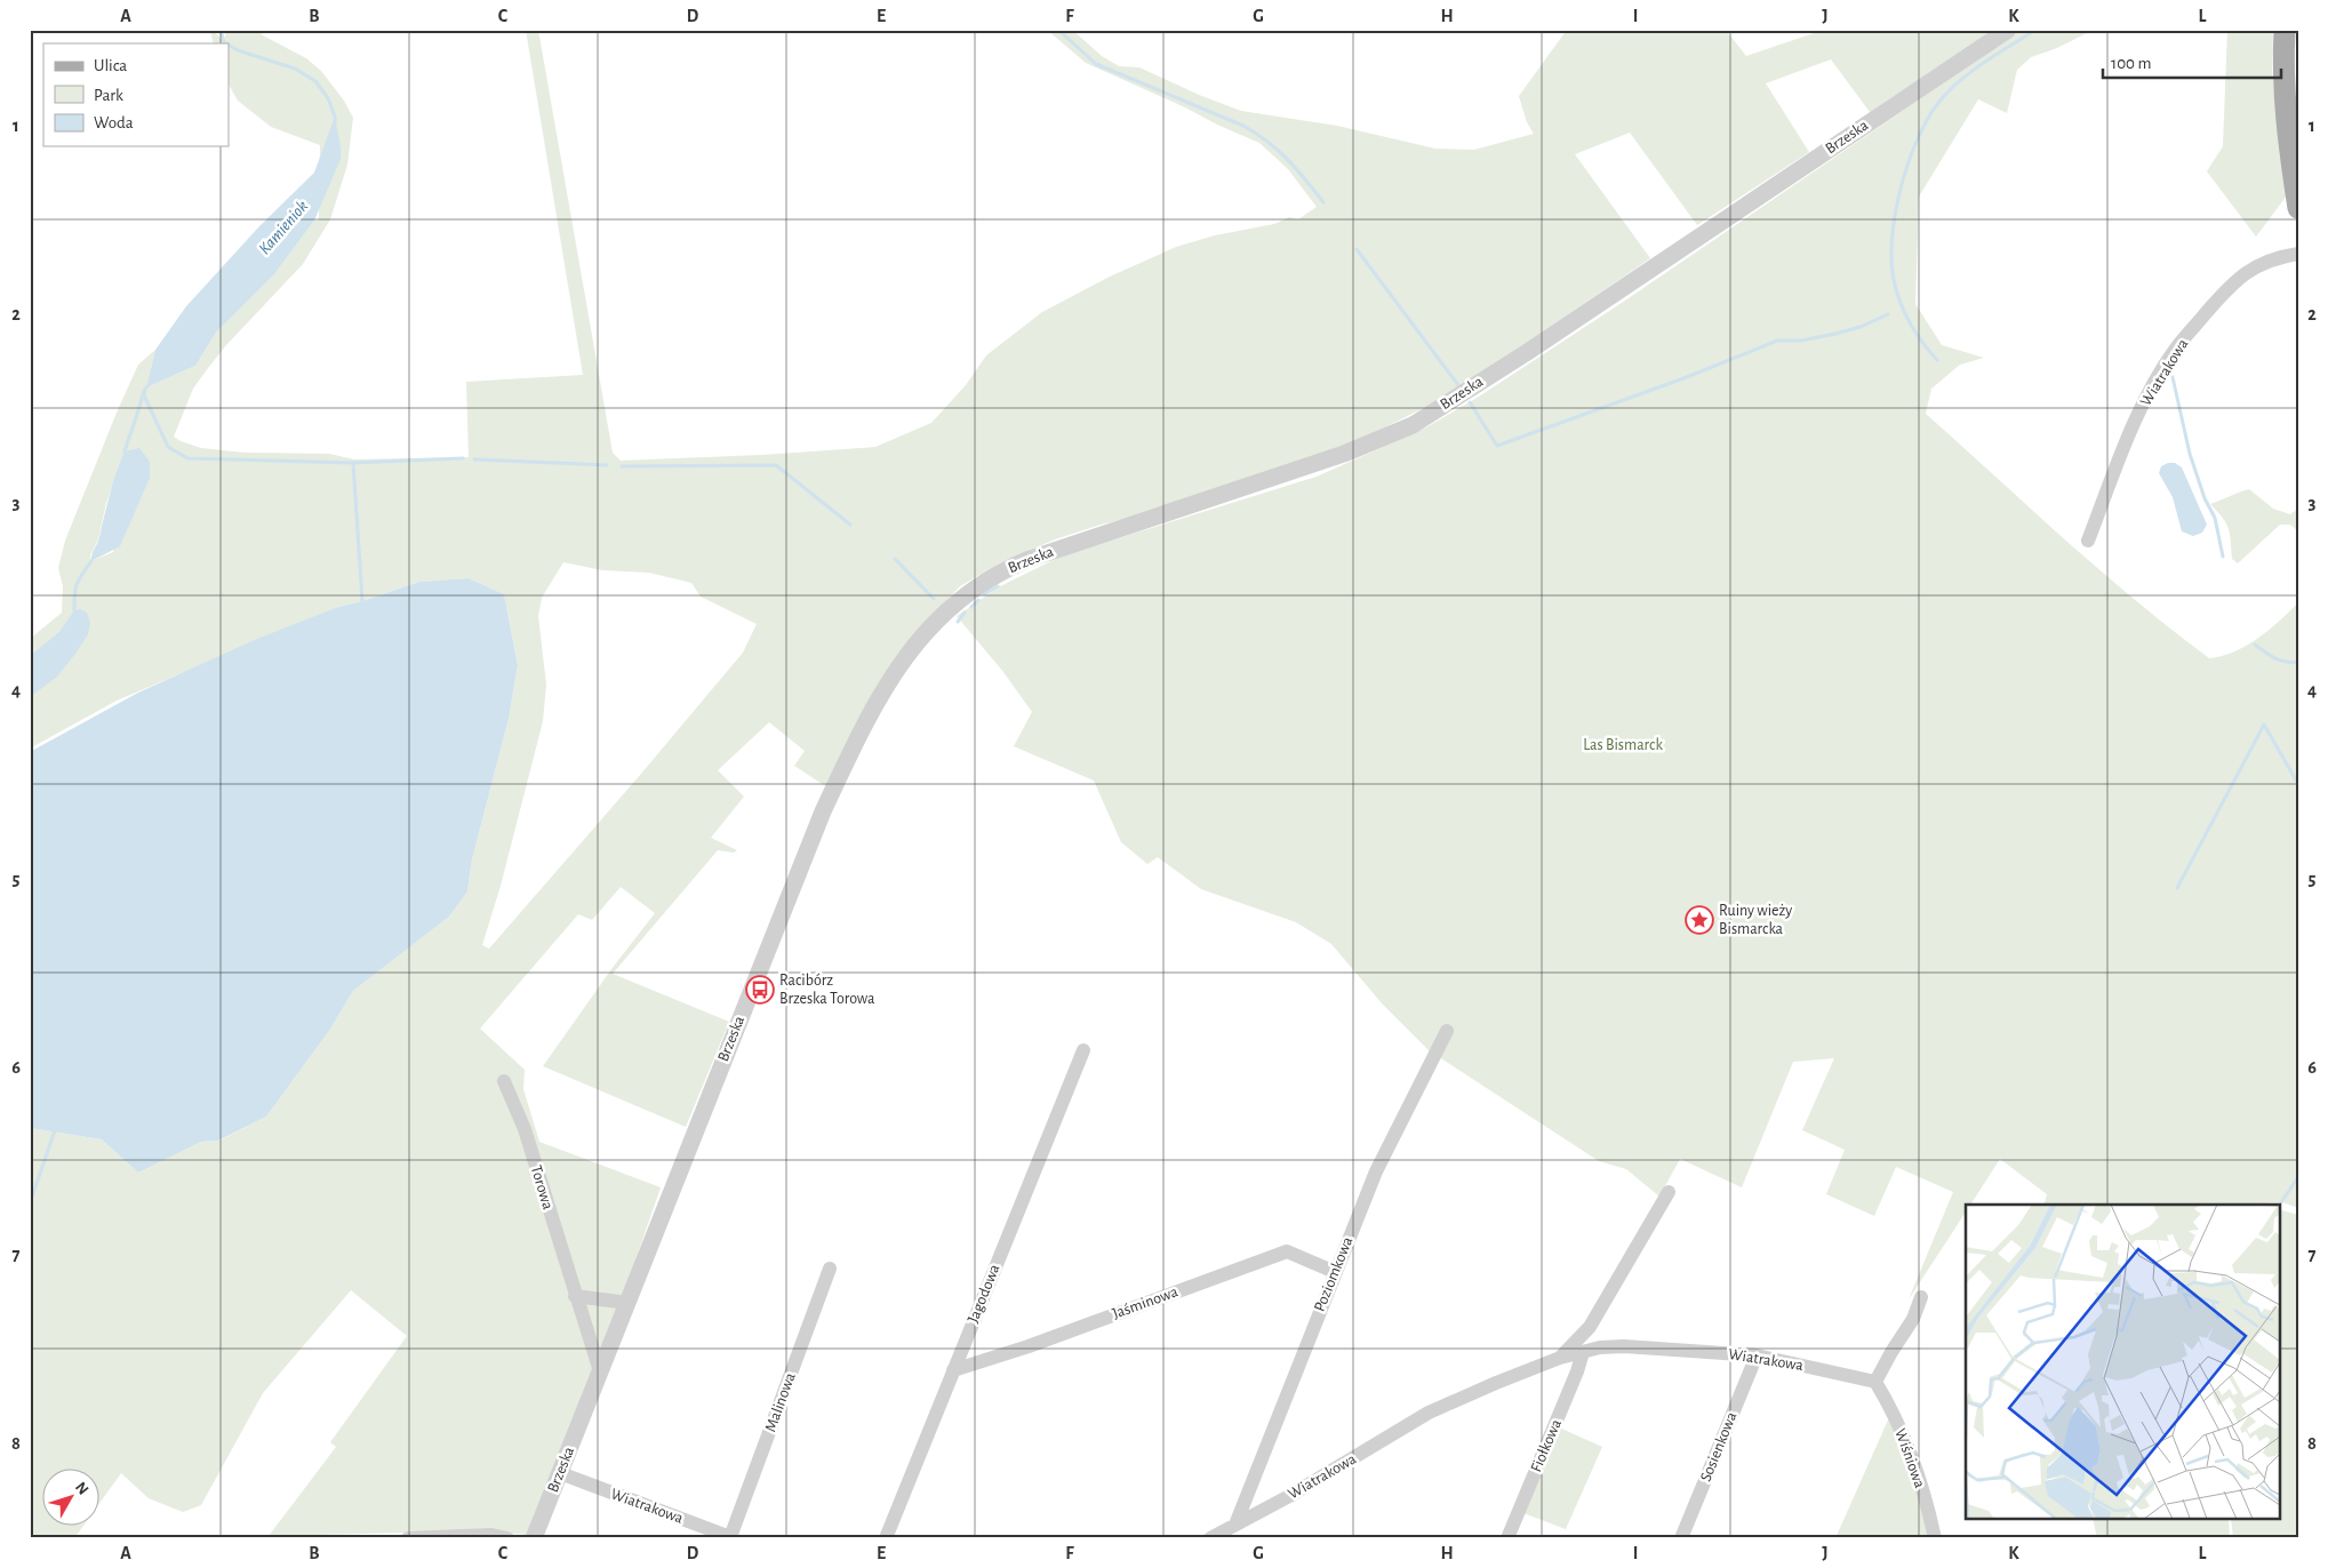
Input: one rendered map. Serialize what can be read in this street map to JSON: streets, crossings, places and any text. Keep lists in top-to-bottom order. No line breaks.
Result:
{"streets":{"street":["Brzeska","Wiatrakowa","Torowa","Poziomkowa","Jagodowa","Jaśminowa","Malinowa","Fiołkowa","Sosienkowa","Wiśniowa"]},"crossings":[["Brzeska","Wiatrakowa"],["Brzeska","Torowa"],["Wiatrakowa","Poziomkowa"],["Wiatrakowa","Malinowa"],["Wiatrakowa","Fiołkowa"],["Wiatrakowa","Sosienkowa"],["Wiatrakowa","Wiśniowa"],["Poziomkowa","Jaśminowa"],["Jagodowa","Jaśminowa"]],"water":["Kamieniok"],"parks":["Las Bismarck"],"places":{"place":["Ruiny wieży Bismarcka"],"bus stop":["Racibórz Brzeska Torowa"]},"legend":["Ulica","Park","Woda"],"scale_bar":"100 m","north":"top right","grid":{"columns":["A","B","C","D","E","F","G","H","I","J","K","L"],"rows":["1","2","3","4","5","6","7","8"]}}
